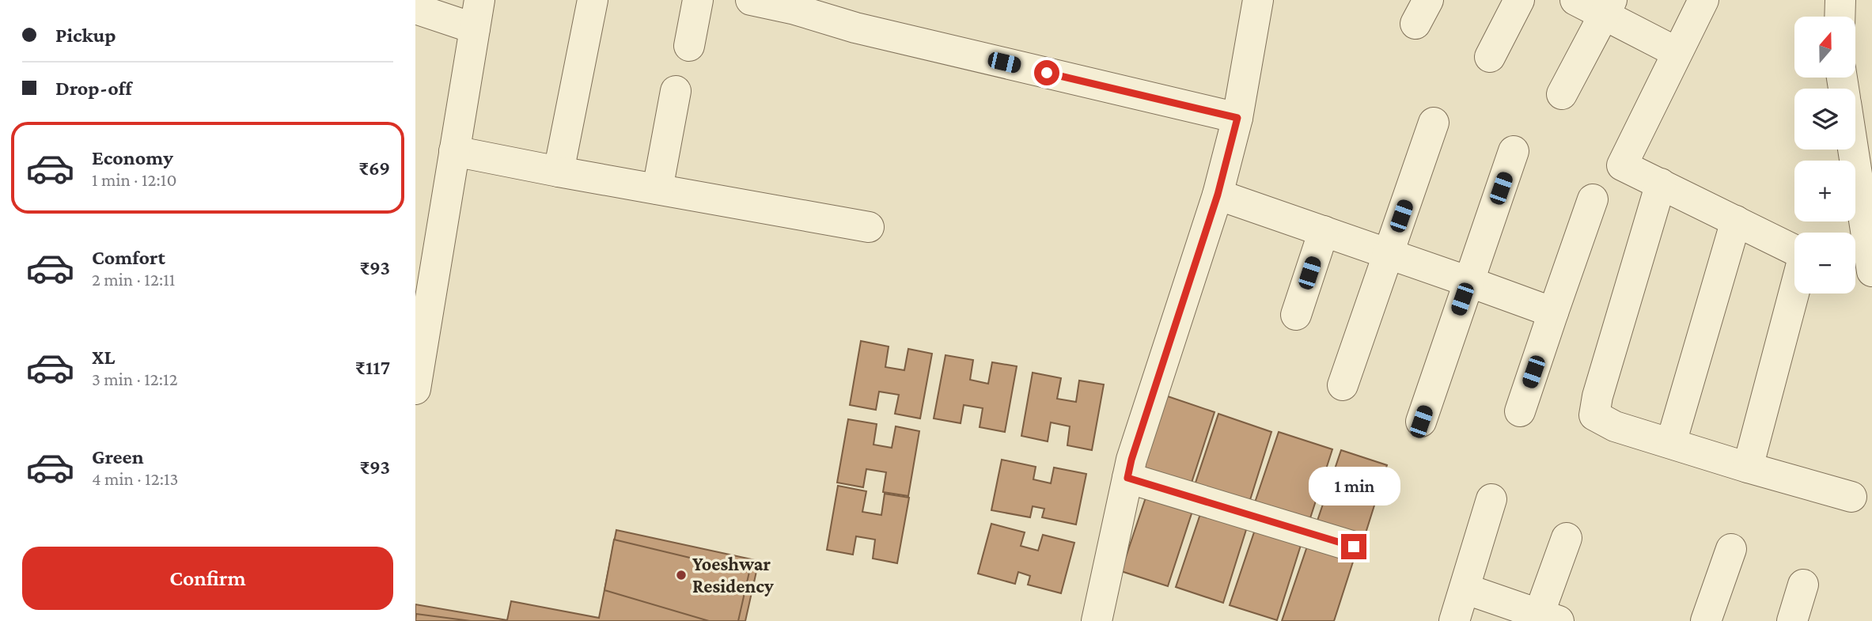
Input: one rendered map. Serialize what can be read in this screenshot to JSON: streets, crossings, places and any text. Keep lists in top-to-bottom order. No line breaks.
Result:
{"places":["Yoeshwar Residency"],"north":"top","page":{"banner":["Pickup","Drop-off"],"map_buttons":["+","−"],"list":[{"name":"Economy","note":"1 min · 12:10","value":"₹69"},{"name":"Comfort","note":"2 min · 12:11","value":"₹93"},{"name":"XL","note":"3 min · 12:12","value":"₹117"},{"name":"Green","note":"4 min · 12:13","value":"₹93"}],"bubble":"1 min","buttons":"Confirm"}}
